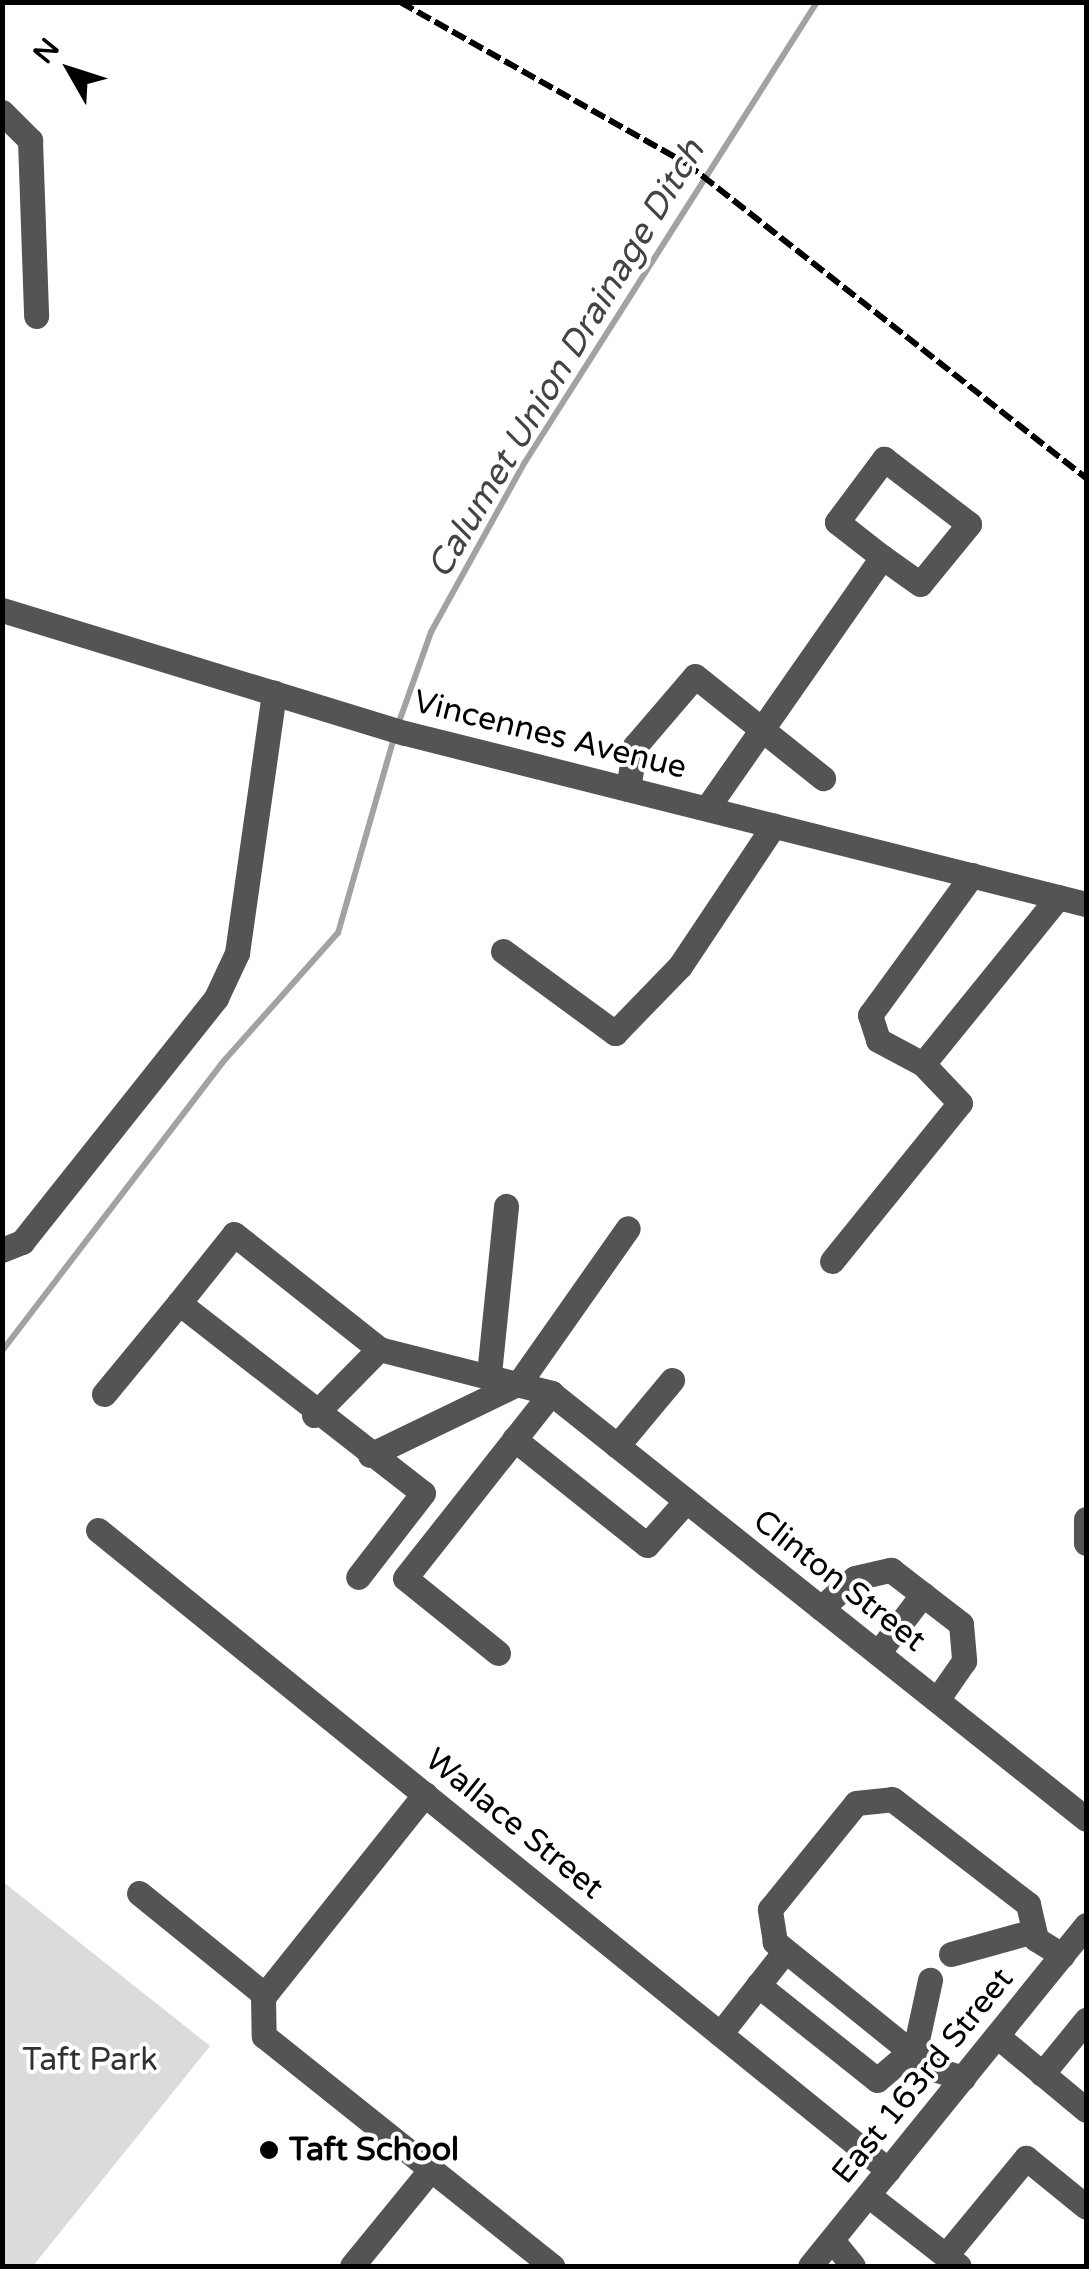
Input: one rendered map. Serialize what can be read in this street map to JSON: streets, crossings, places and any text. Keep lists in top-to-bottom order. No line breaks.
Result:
{"streets":{"street":["Vincennes Avenue","Clinton Street","Wallace Street","East 163rd Street"]},"crossings":[["Wallace Street","East 163rd Street"]],"water":["Calumet Union Drainage Ditch"],"parks":["Taft Park"],"places":["Taft School"],"north":"top left"}
